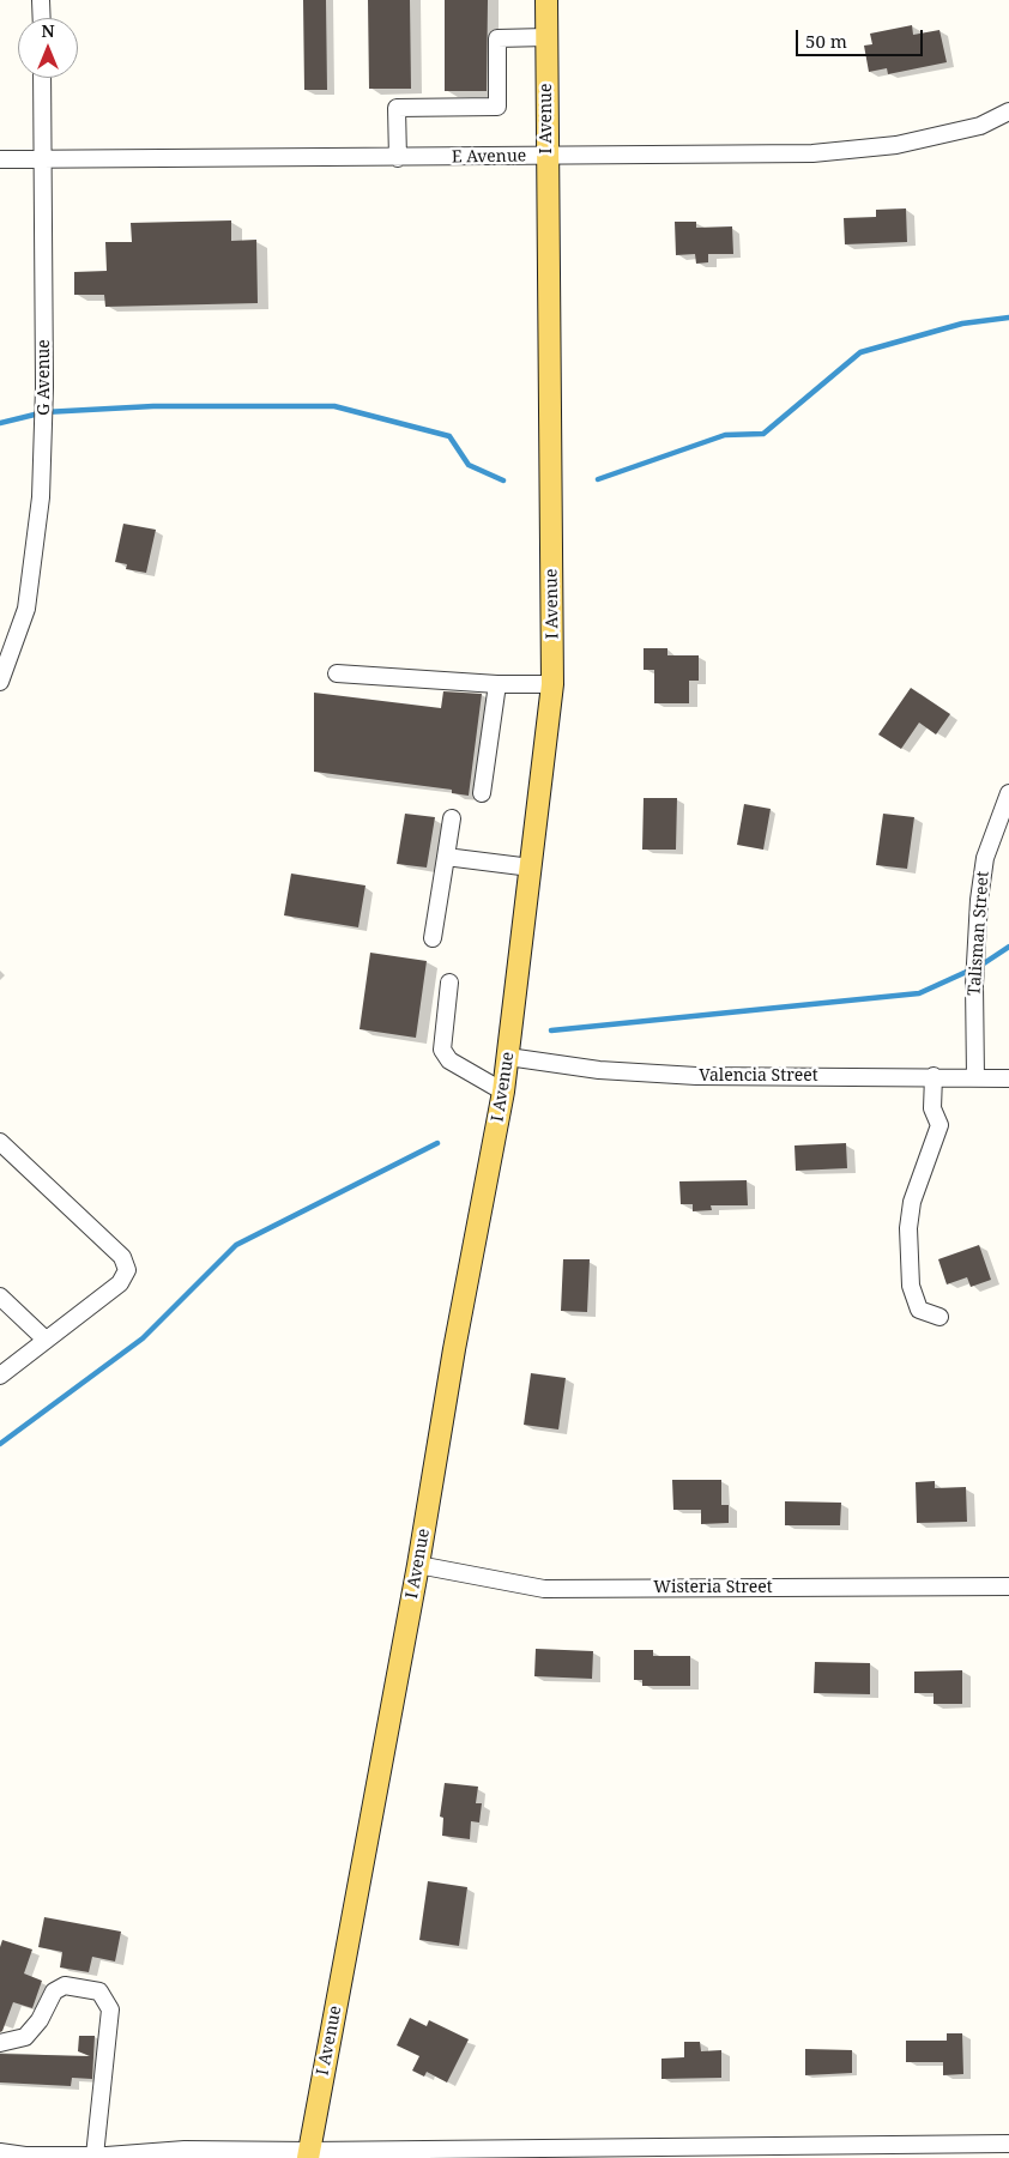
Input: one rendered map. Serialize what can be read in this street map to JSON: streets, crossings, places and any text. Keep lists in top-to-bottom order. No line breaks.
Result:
{"streets":{"main road":["I Avenue"],"street":["E Avenue","G Avenue","Talisman Street","Valencia Street","Wisteria Street"]},"crossings":[["I Avenue","E Avenue"],["I Avenue","Valencia Street"],["I Avenue","Wisteria Street"],["E Avenue","G Avenue"],["Talisman Street","Valencia Street"]],"scale_bar":"50 m","north":"top"}
